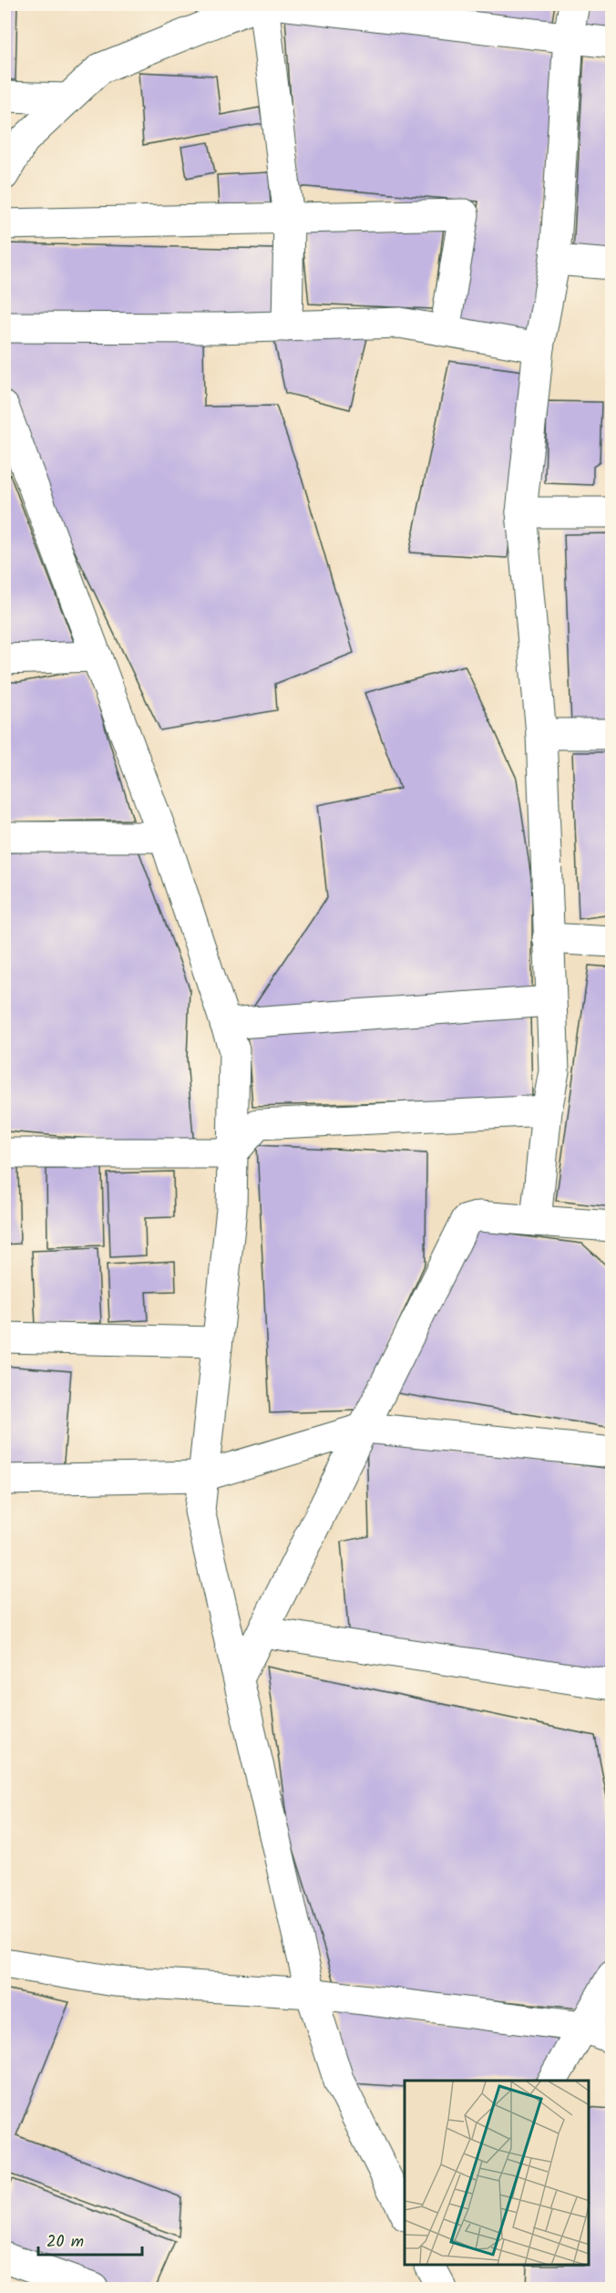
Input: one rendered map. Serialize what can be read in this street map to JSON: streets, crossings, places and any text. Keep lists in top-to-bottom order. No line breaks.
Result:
{"scale_bar":"20 m"}
